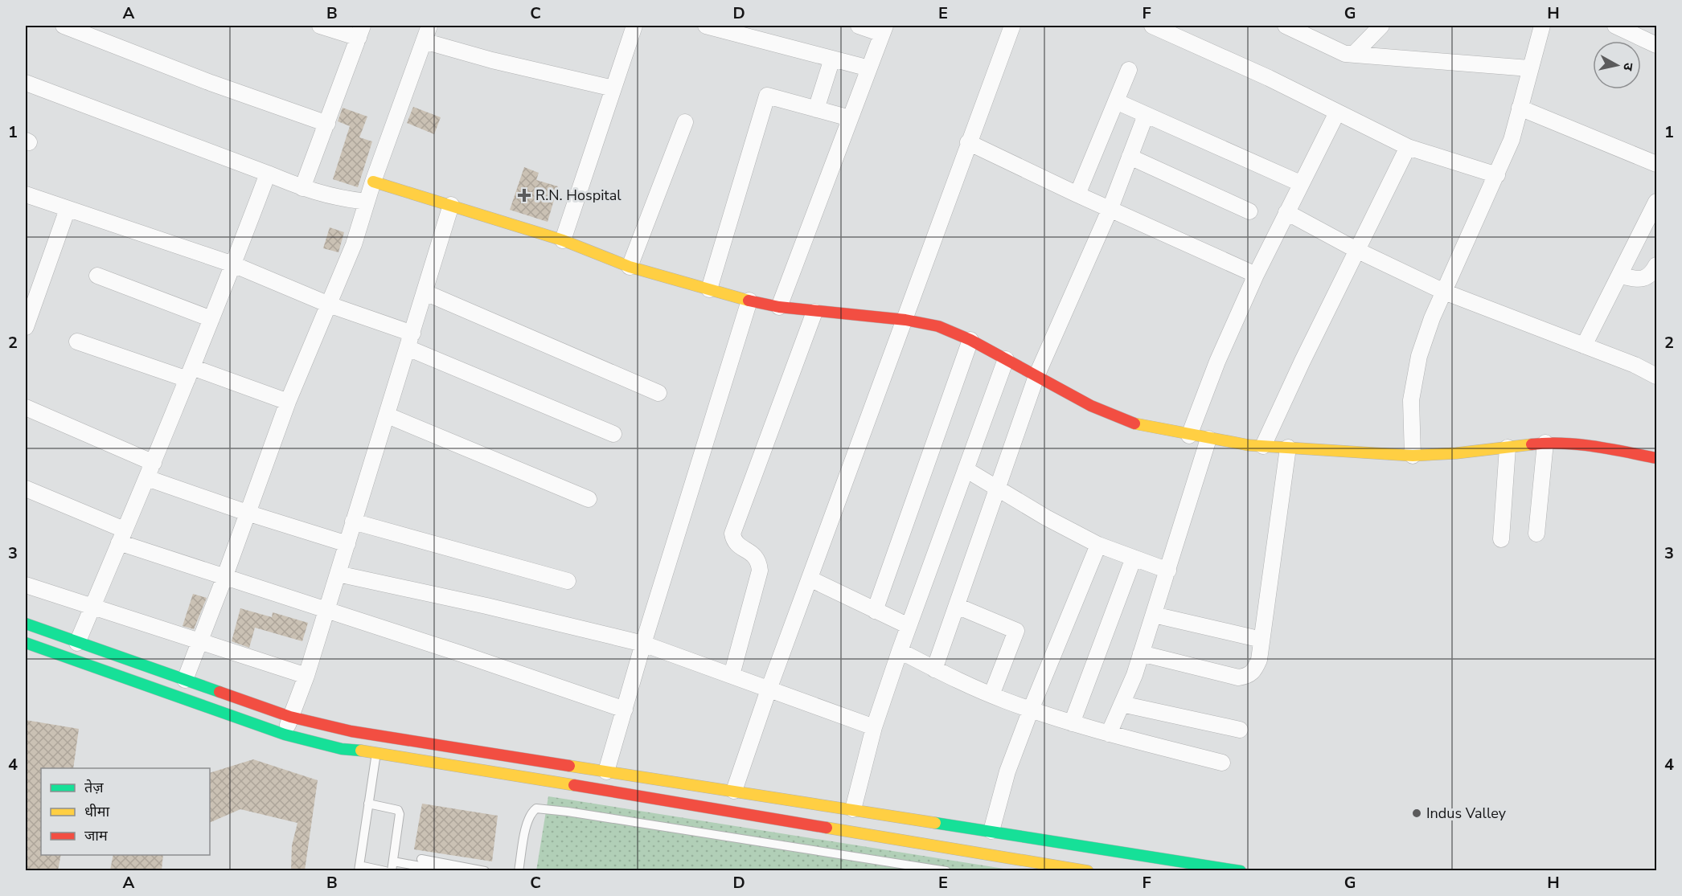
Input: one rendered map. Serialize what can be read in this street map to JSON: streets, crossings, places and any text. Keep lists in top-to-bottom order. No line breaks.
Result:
{"places":{"health":["R.N. Hospital"],"other":["Indus Valley"]},"legend":["तेज़","धीमा","जाम"],"north":"right","grid":{"columns":["A","B","C","D","E","F","G","H"],"rows":["1","2","3","4"]}}
